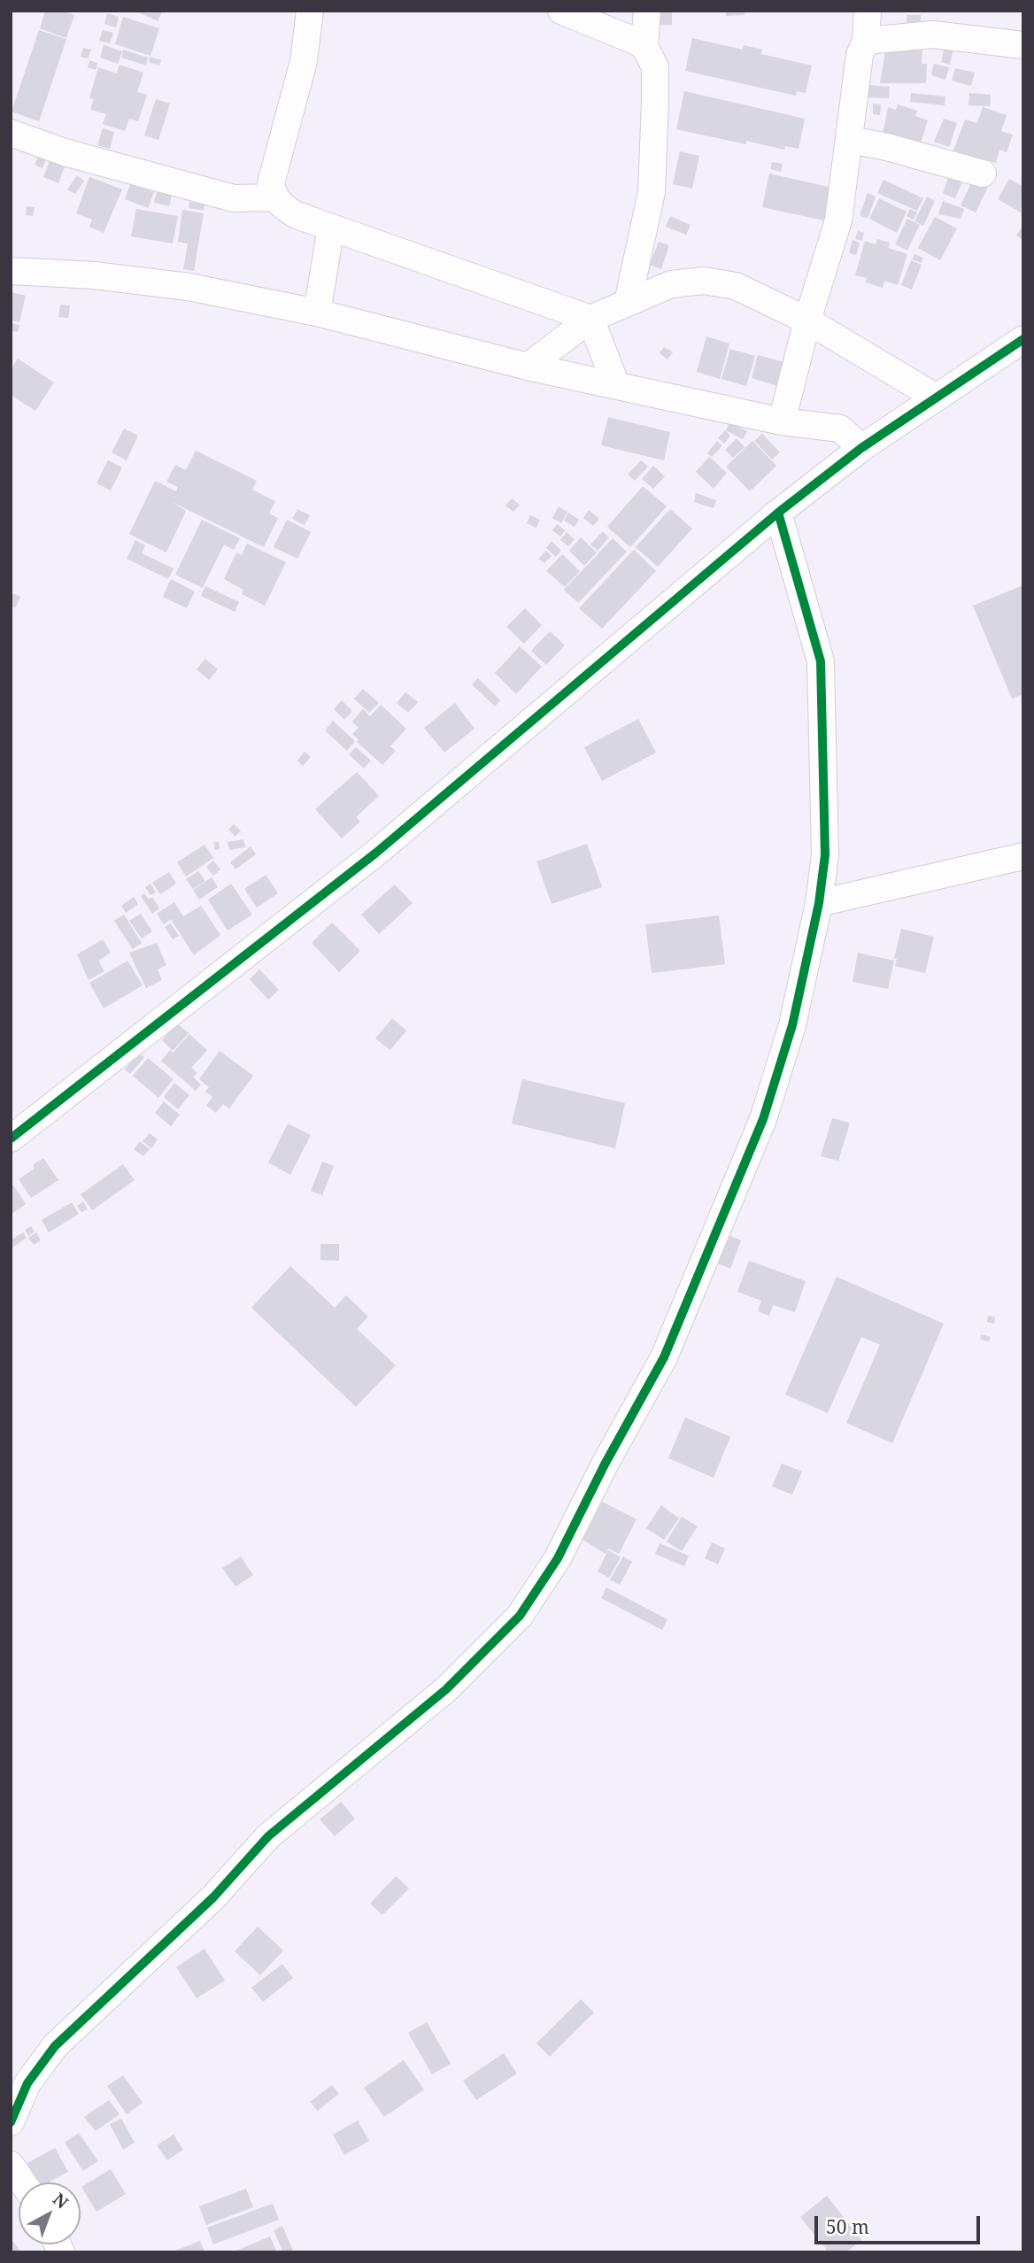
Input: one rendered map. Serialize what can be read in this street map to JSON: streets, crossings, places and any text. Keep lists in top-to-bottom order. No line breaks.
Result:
{"scale_bar":"50 m","north":"top right"}
